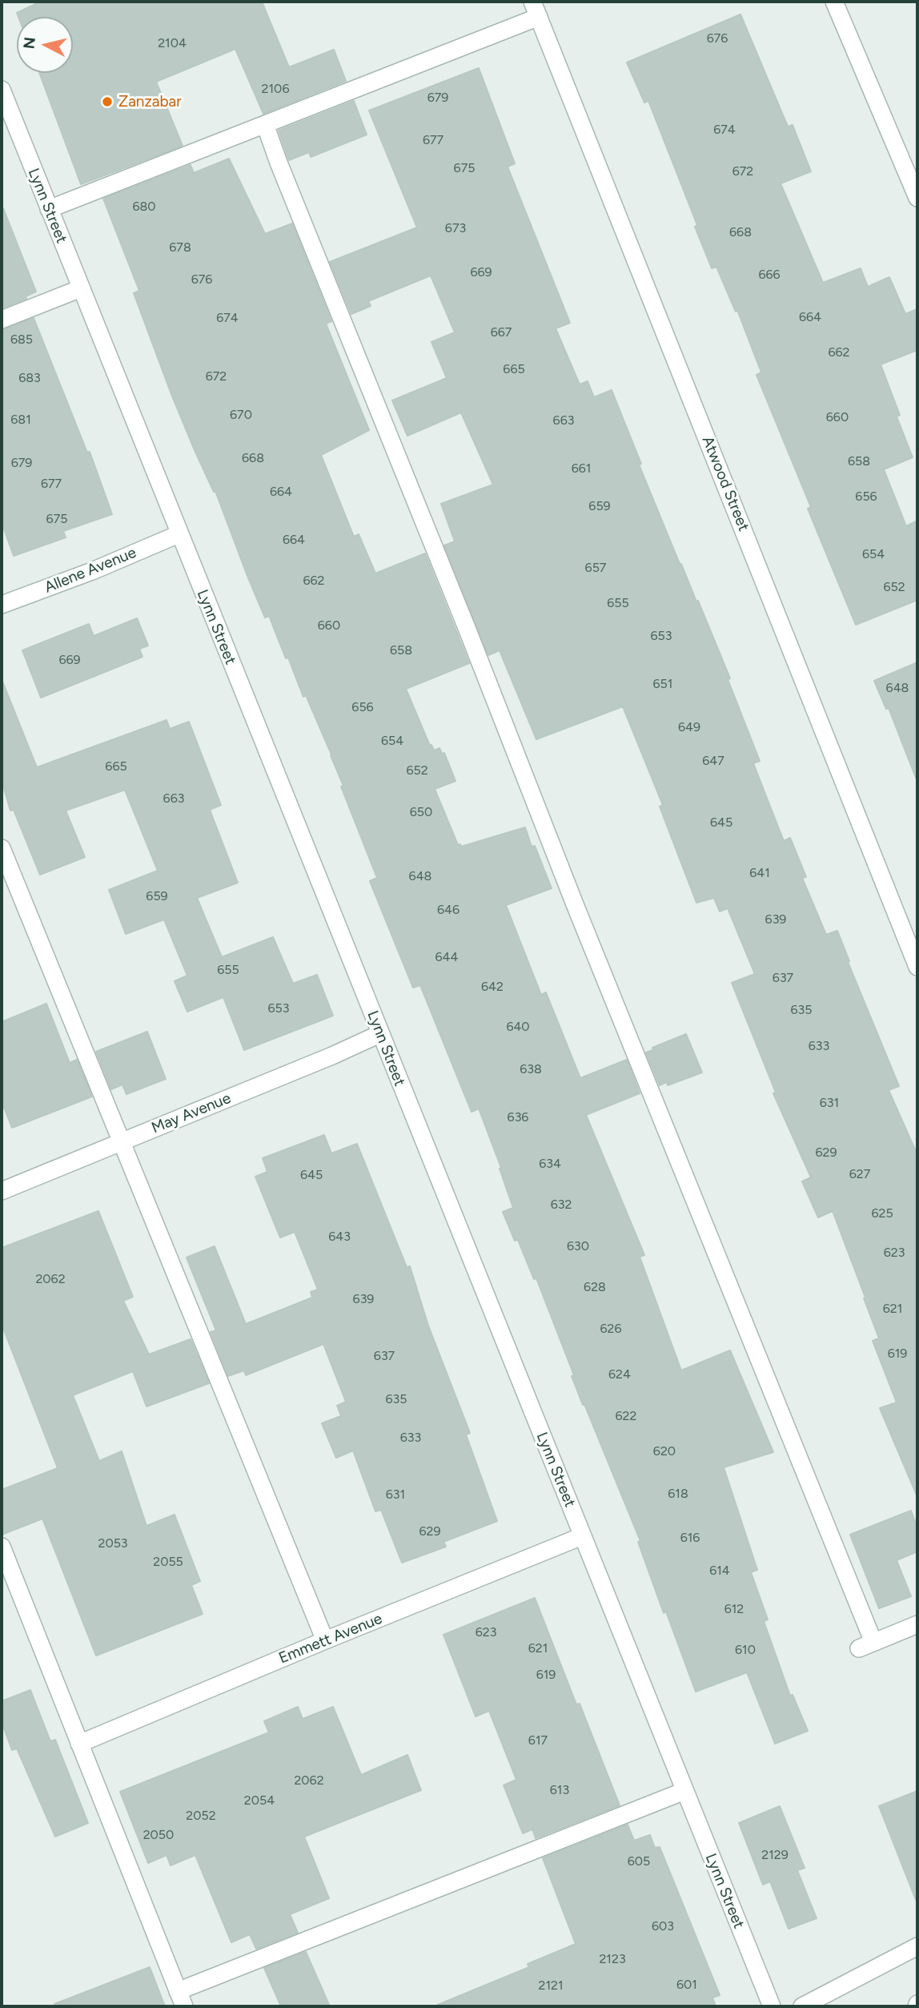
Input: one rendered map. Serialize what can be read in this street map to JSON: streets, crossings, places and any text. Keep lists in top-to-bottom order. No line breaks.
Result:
{"streets":{"street":["Lynn Street","Atwood Street","Allene Avenue","May Avenue","Emmett Avenue"]},"crossings":[["Lynn Street","Allene Avenue"],["Lynn Street","May Avenue"],["Lynn Street","Emmett Avenue"]],"places":["Zanzabar"],"house_numbers":["676","2104","2106","679","674","677","675","672","680","673","668","678","669","666","676","664","674","667","685","662","665","672","683","670","660","681","663","668","658","679","661","677","664","656","659","675","664","654","657","662","652","655","660","653","658","669","651","648","656","649","654","647","665","652","663","650","645","641","648","659","646","639","644","655","637","642","653","635","640","633","638","631","636","629","634","627","645","632","625","643","630","623","2062","628","639","621","626","619","637","624","635","622","633","620","618","631","629","616","2053","2055","614","612","623","621","610","619","617","2062","613","2054","2052","2050","2129","605","603","2123","601","2121"],"north":"left"}
